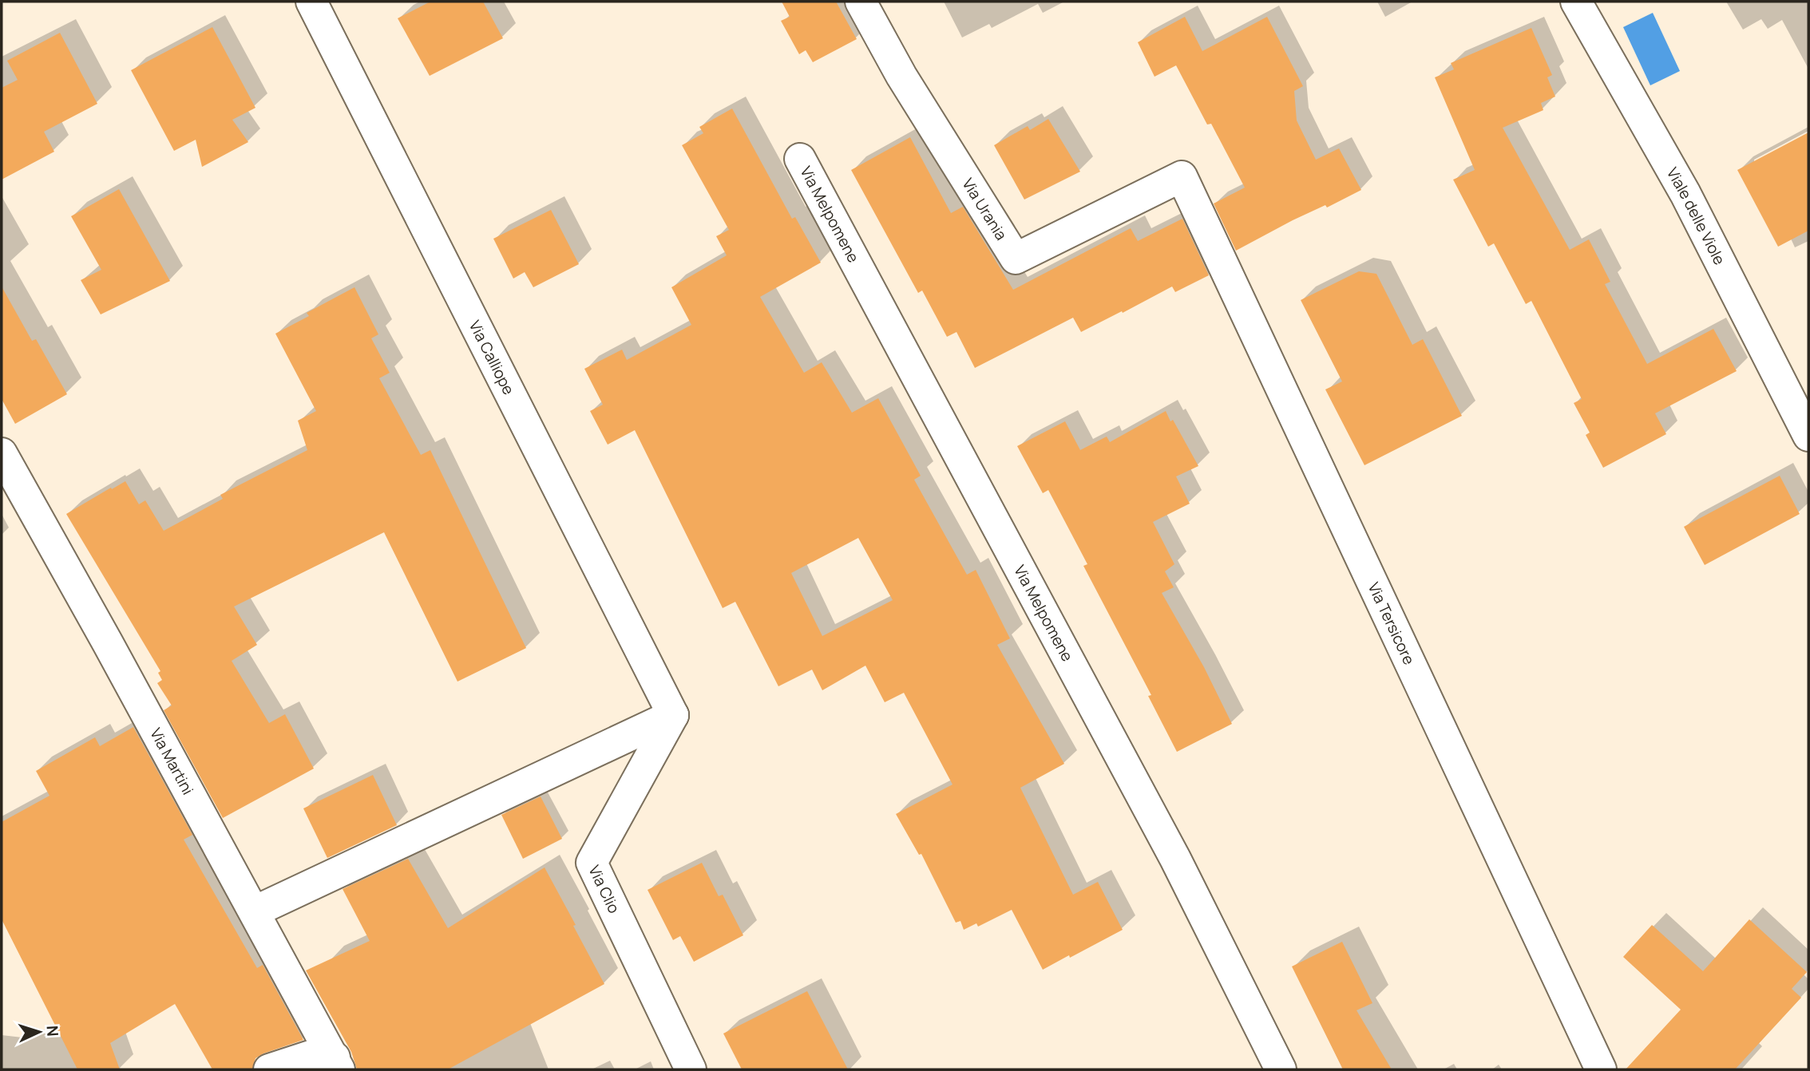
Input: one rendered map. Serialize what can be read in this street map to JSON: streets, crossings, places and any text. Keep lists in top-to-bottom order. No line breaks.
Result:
{"streets":{"street":["Via Urania","Via Melpomene","Viale delle Viole","Via Calliope","Via Tersicore","Via Martini","Via Clio"]},"crossings":[["Via Urania","Via Tersicore"],["Via Calliope","Via Clio"]],"north":"right"}
